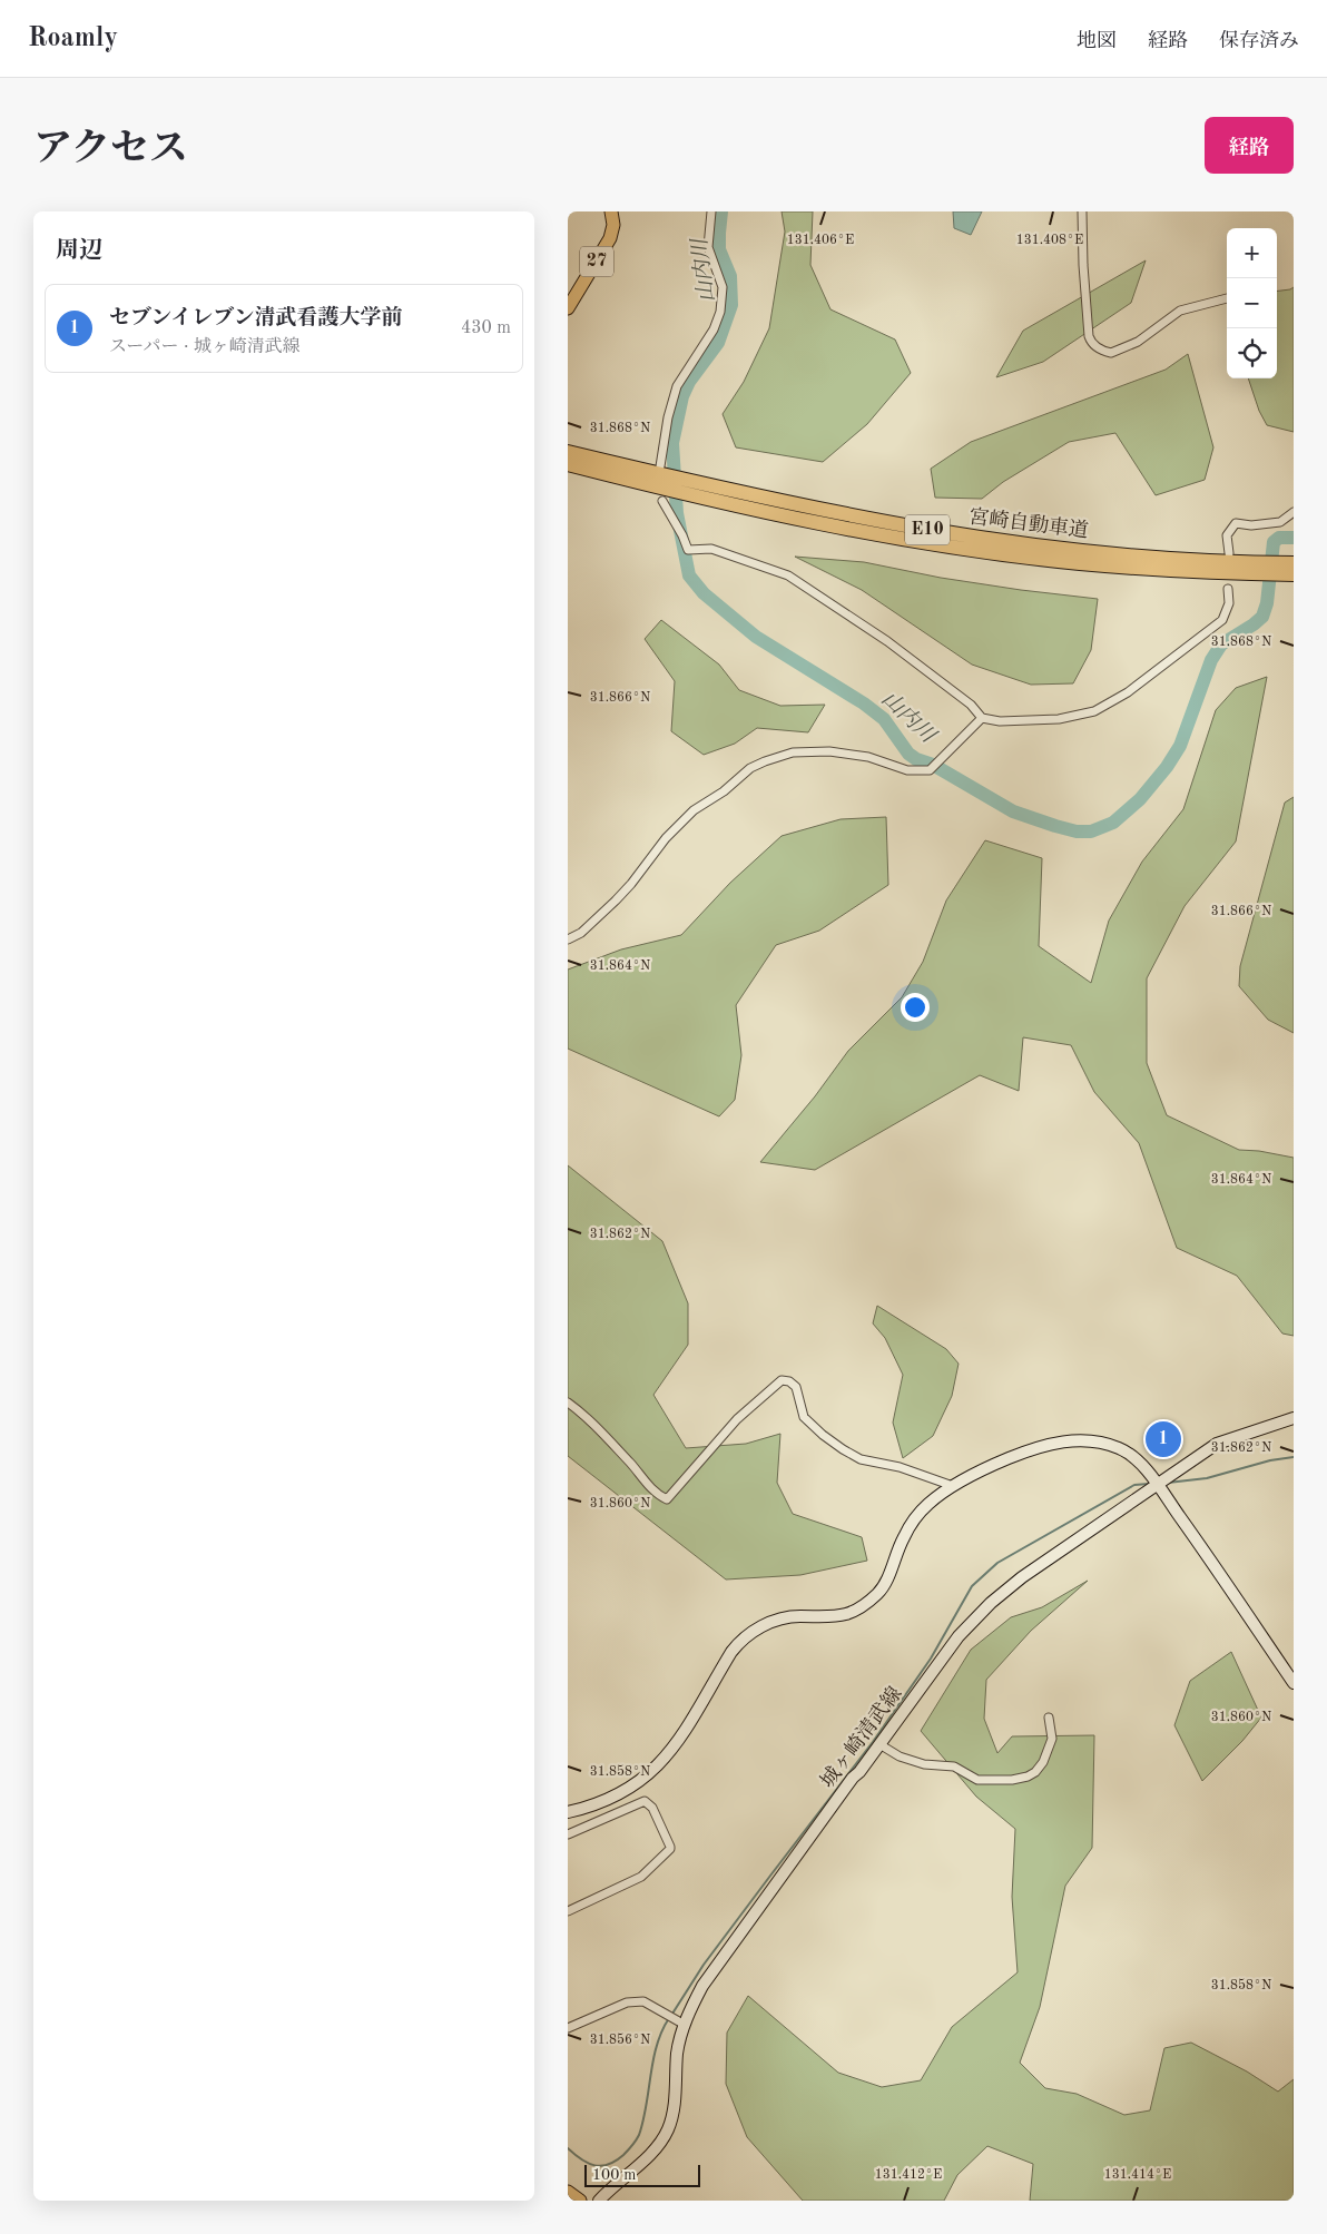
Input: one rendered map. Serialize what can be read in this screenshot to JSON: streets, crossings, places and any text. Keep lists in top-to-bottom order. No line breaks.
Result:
{"streets":{"highway":["宮崎自動車道","E10"],"main road":["27","城ヶ崎清武線"]},"water":["山内川"],"scale_bar":"100 m","page":{"header":"Roamly","nav":["地図","経路","保存済み"],"title":"アクセス","buttons":"経路","heading":"周辺","map_buttons":["+","−"],"list":[{"mark":"1","name":"セブンイレブン清武看護大学前","note":"スーパー · 城ヶ崎清武線","value":"430 m"}],"pins":"1","scale":"100 m"},"coordinates":["131.406°E","131.408°E","31.868°N","31.866°N","31.864°N","31.862°N","31.860°N","31.858°N","31.856°N","131.412°E","131.414°E"]}
